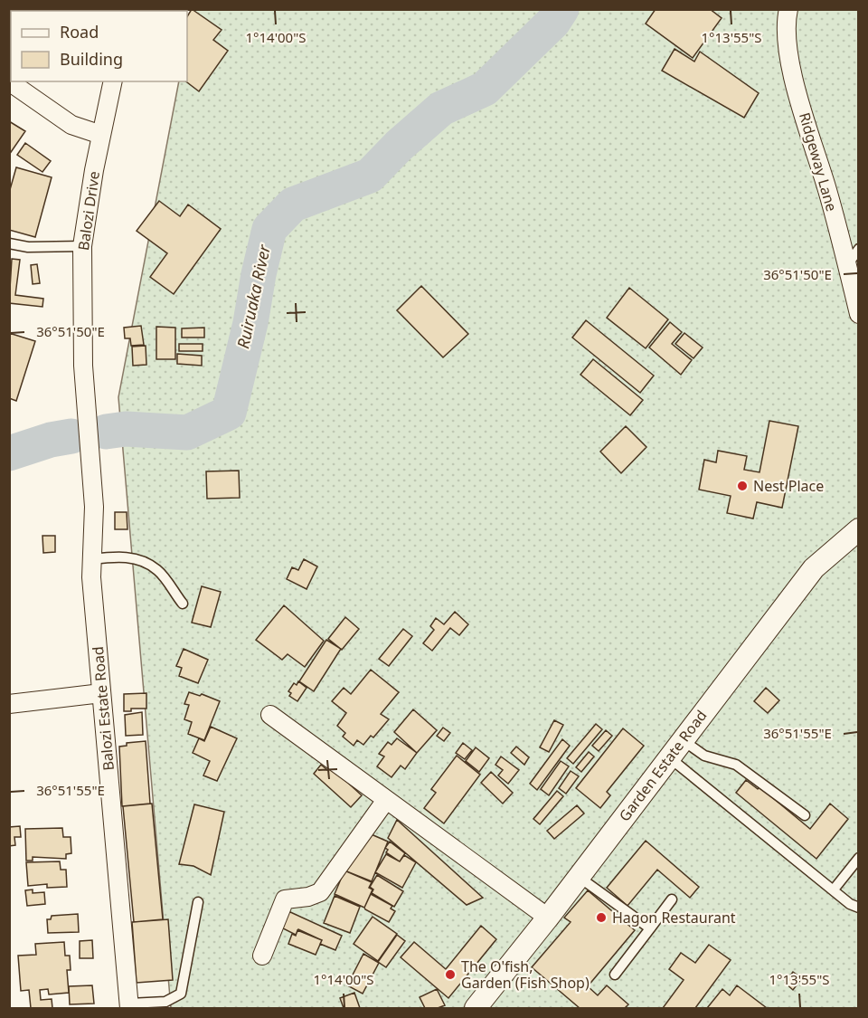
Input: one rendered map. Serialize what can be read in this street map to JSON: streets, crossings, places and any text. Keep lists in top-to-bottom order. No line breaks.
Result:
{"streets":{"street":["Ridgeway Lane","Balozi Drive","Balozi Estate Road","Garden Estate Road"]},"crossings":[["Balozi Drive","Balozi Estate Road"]],"water":["Ruiruaka River"],"places":["Nest Place","Hagon Restaurant","The O'fish, Garden (Fish Shop)"],"legend":["Road","Building"],"coordinates":["1°14'00\"S","1°13'55\"S","36°51'50\"E","36°51'55\"E"]}
